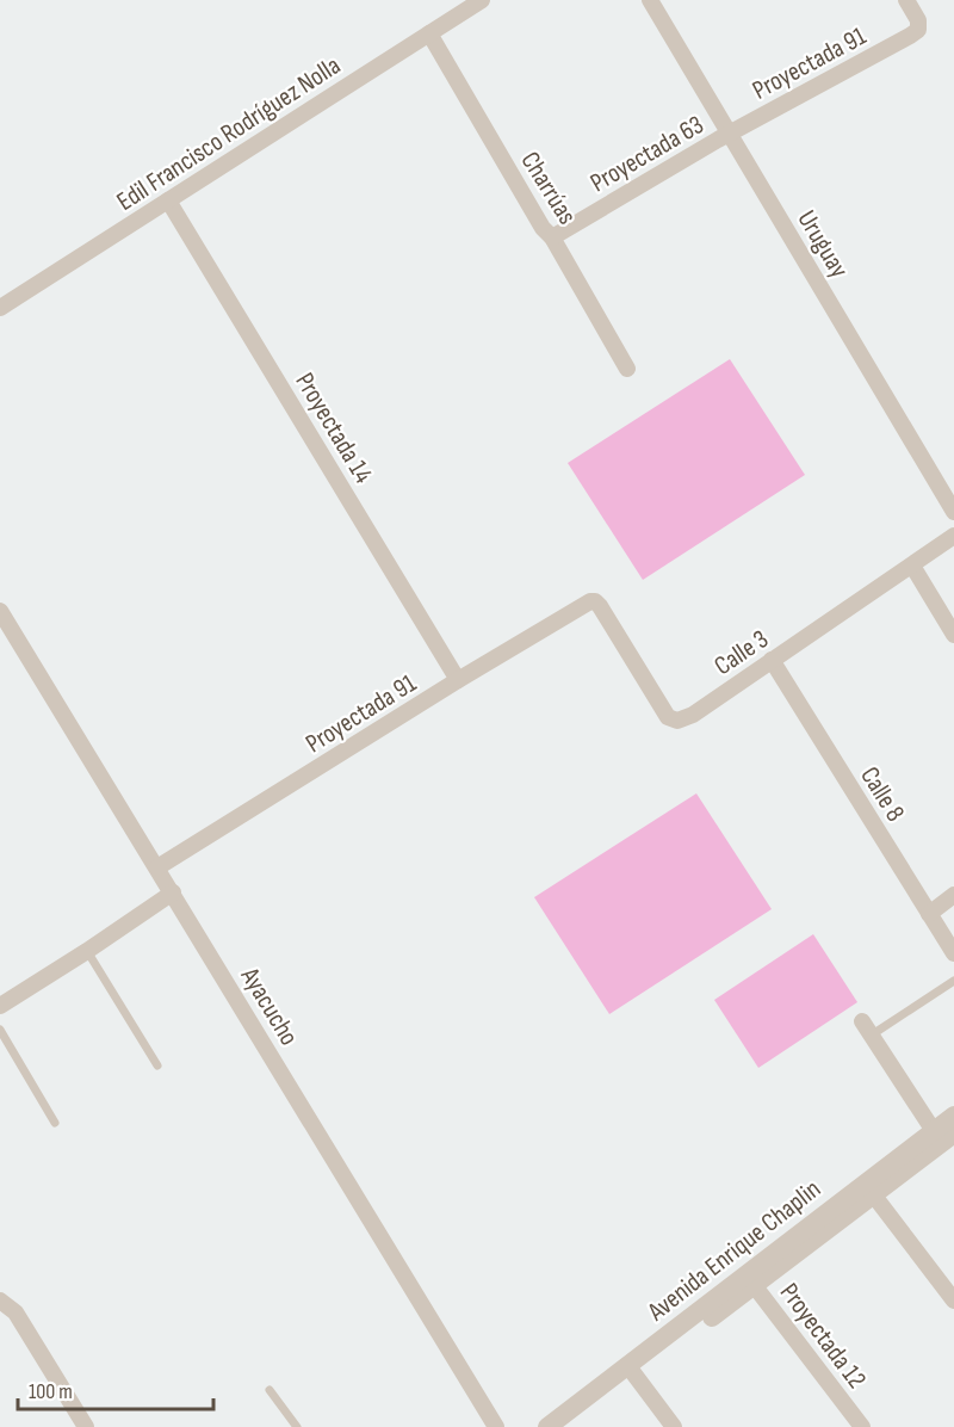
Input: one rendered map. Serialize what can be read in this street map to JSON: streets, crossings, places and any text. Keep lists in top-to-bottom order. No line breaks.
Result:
{"streets":{"street":["Proyectada 91","Edil Francisco Rodríguez Nolla","Proyectada 63","Charrúas","Uruguay","Proyectada 14","Calle 3","Calle 8","Ayacucho","Avenida Enrique Chaplin","Proyectada 12"]},"crossings":[["Proyectada 91","Proyectada 63"],["Proyectada 91","Uruguay"],["Proyectada 91","Proyectada 14"],["Proyectada 91","Calle 3"],["Proyectada 91","Ayacucho"],["Edil Francisco Rodríguez Nolla","Charrúas"],["Edil Francisco Rodríguez Nolla","Proyectada 14"],["Proyectada 63","Charrúas"],["Proyectada 63","Uruguay"],["Calle 3","Calle 8"],["Avenida Enrique Chaplin","Proyectada 12"]],"scale_bar":"100 m"}
